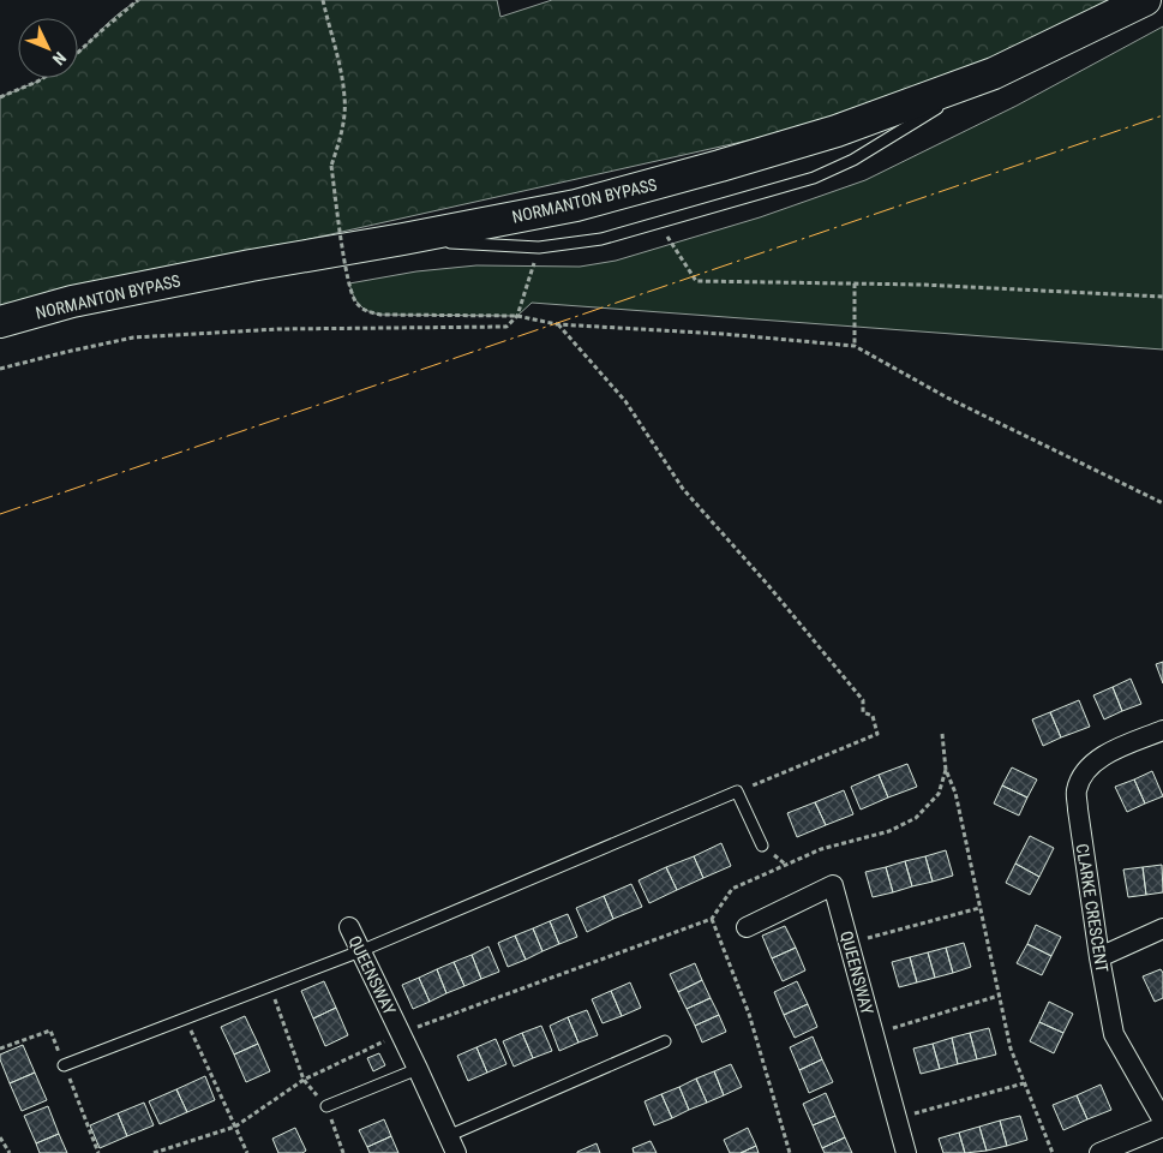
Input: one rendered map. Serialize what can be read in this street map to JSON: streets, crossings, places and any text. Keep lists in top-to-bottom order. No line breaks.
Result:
{"streets":{"main road":["NORMANTON BYPASS"],"street":["CLARKE CRESCENT","QUEENSWAY"]},"north":"bottom right"}
